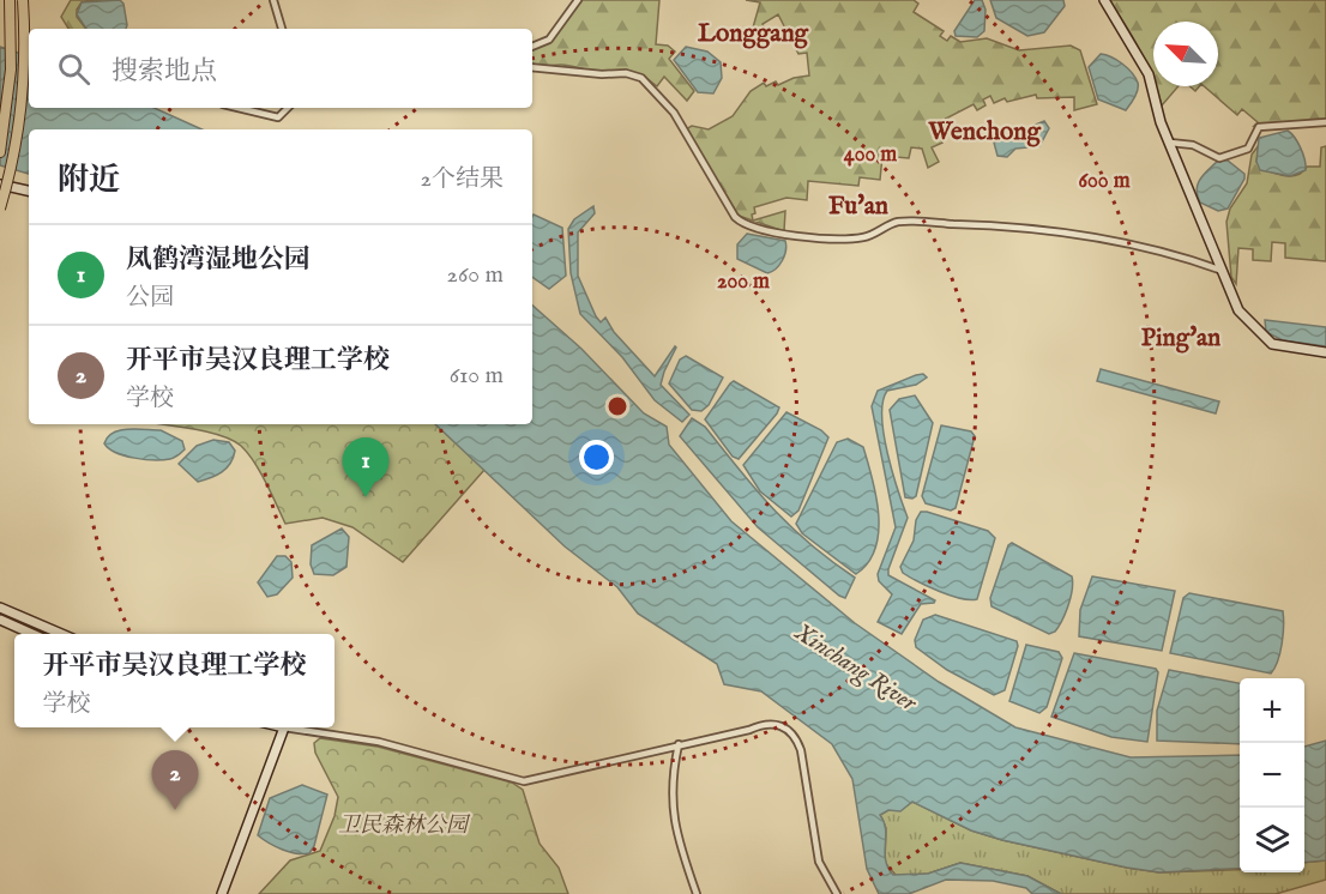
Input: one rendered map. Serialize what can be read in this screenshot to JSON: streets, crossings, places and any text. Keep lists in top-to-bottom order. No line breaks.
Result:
{"districts":["Longgang","Wenchong","Fu'an","Ping'an"],"water":["Xinchang River"],"parks":["卫民森林公园"],"north":"top left","page":{"search":"搜索地点","heading":["附近","2个结果"],"list":[{"mark":"1","name":"凤鹤湾湿地公园","note":"公园","value":"260 m"},{"mark":"2","name":"开平市吴汉良理工学校","note":"学校","value":"610 m"}],"pins":["1","2"],"popup":["开平市吴汉良理工学校","学校"],"map_buttons":["+","−"]},"rings":["400 m","600 m","200 m"]}
